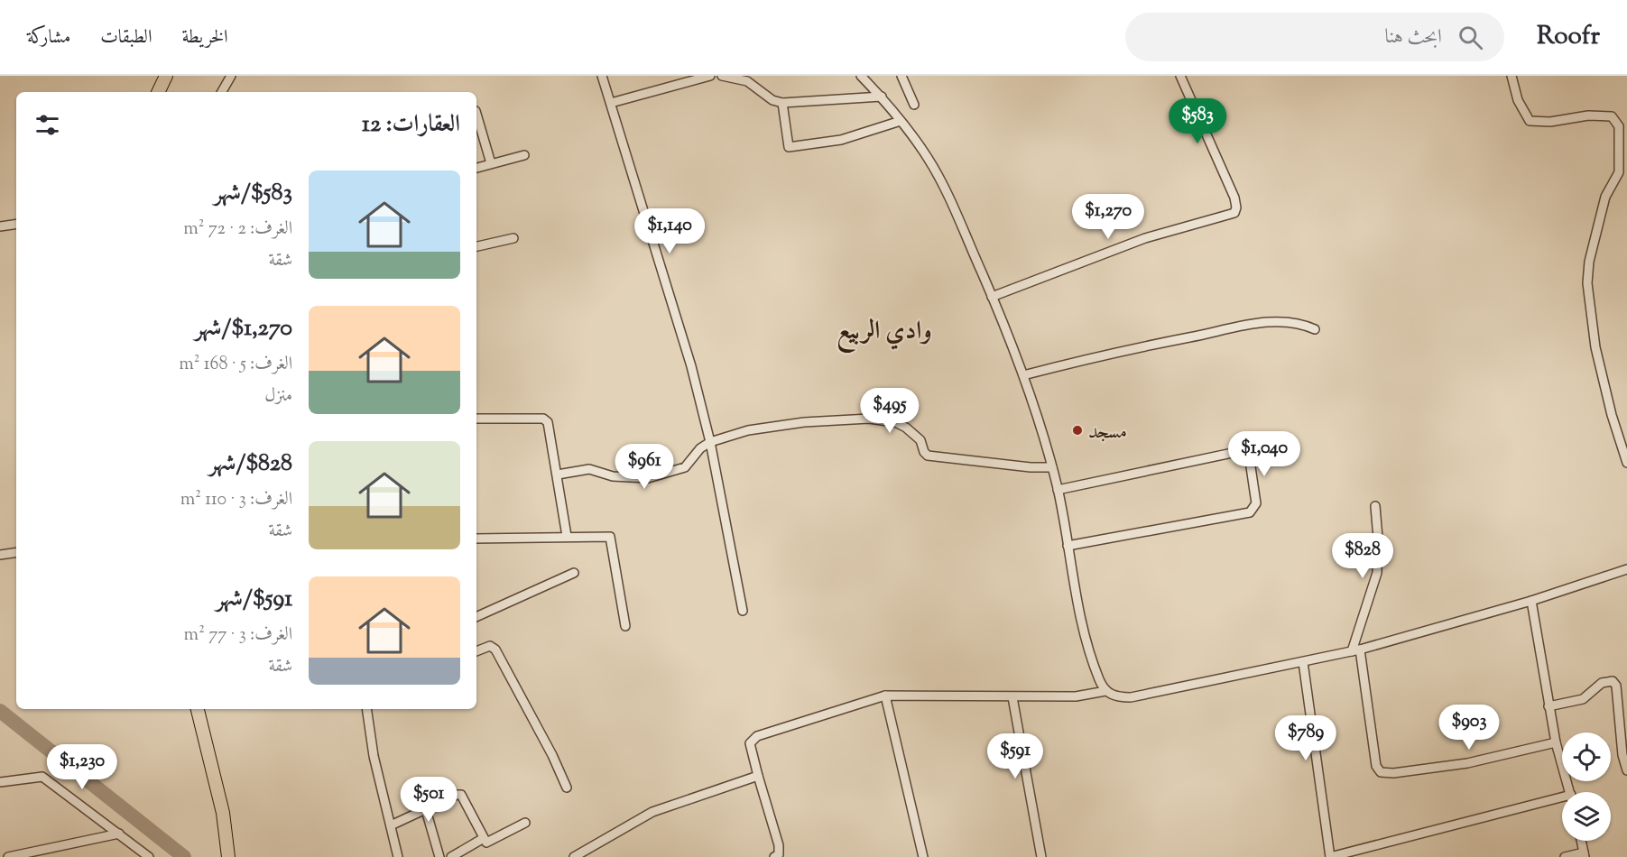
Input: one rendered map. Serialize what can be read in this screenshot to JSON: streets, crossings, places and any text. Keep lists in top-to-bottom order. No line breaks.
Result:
{"districts":["وادي الربيع"],"places":["مسجد"],"page":{"header":"Roofr","search":"ابحث هنا","nav":["الخريطة","الطبقات","مشاركة"],"heading":"العقارات: 12","price":["$583","$1,270","$1,140","$495","$1,040","$961","$828","$903","$789","$591","$1,230","$501"],"list":[{"name":"$583/شهر","note":"الغرف: 2 · 72 m² · شقة"},{"name":"$1,270/شهر","note":"الغرف: 5 · 168 m² · منزل"},{"name":"$828/شهر","note":"الغرف: 3 · 110 m² · شقة"},{"name":"$591/شهر","note":"الغرف: 3 · 77 m² · شقة"}]}}
